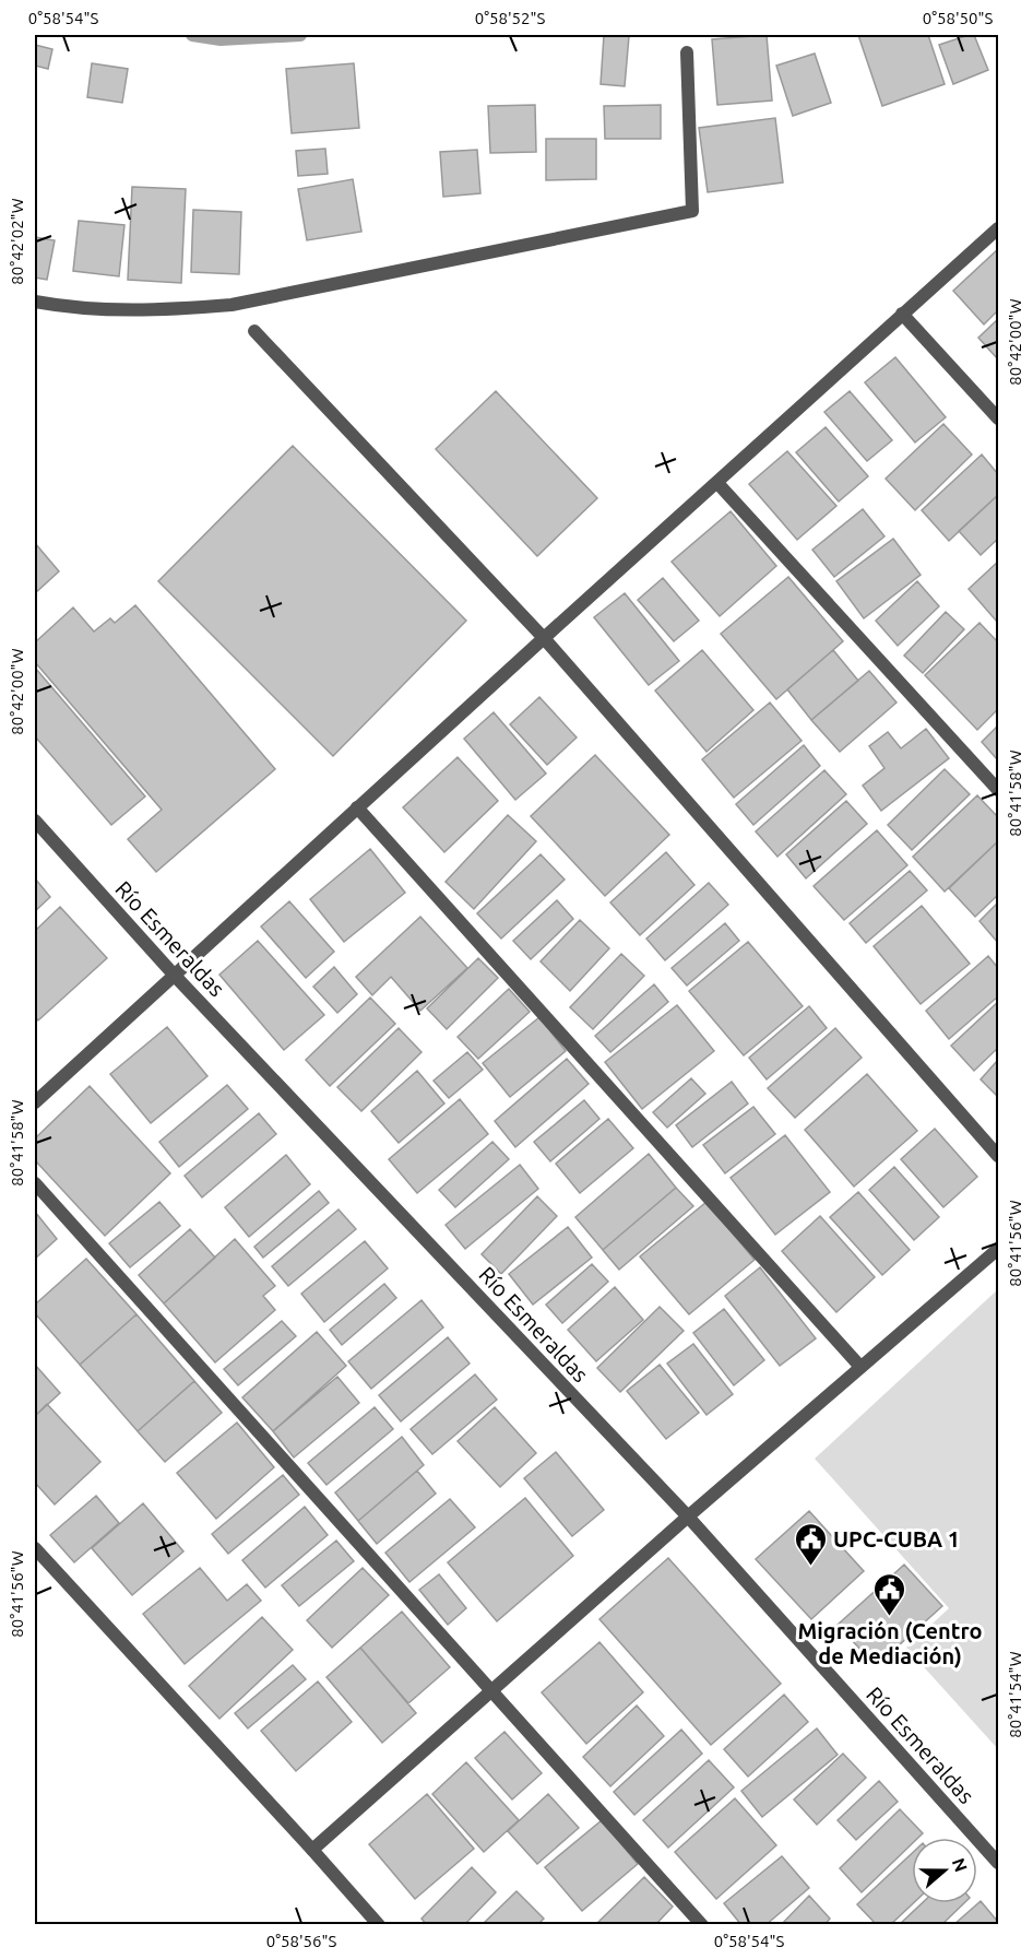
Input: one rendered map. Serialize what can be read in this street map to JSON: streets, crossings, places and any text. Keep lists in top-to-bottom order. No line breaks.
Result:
{"streets":{"street":["Río Esmeraldas"]},"places":{"public building":["UPC-CUBA 1","Migración (Centro de Mediación)"]},"north":"right","coordinates":["0°58'54\"S","0°58'52\"S","0°58'50\"S","80°42'02\"W","80°42'00\"W","80°41'58\"W","80°41'56\"W","80°41'54\"W","0°58'56\"S"]}
